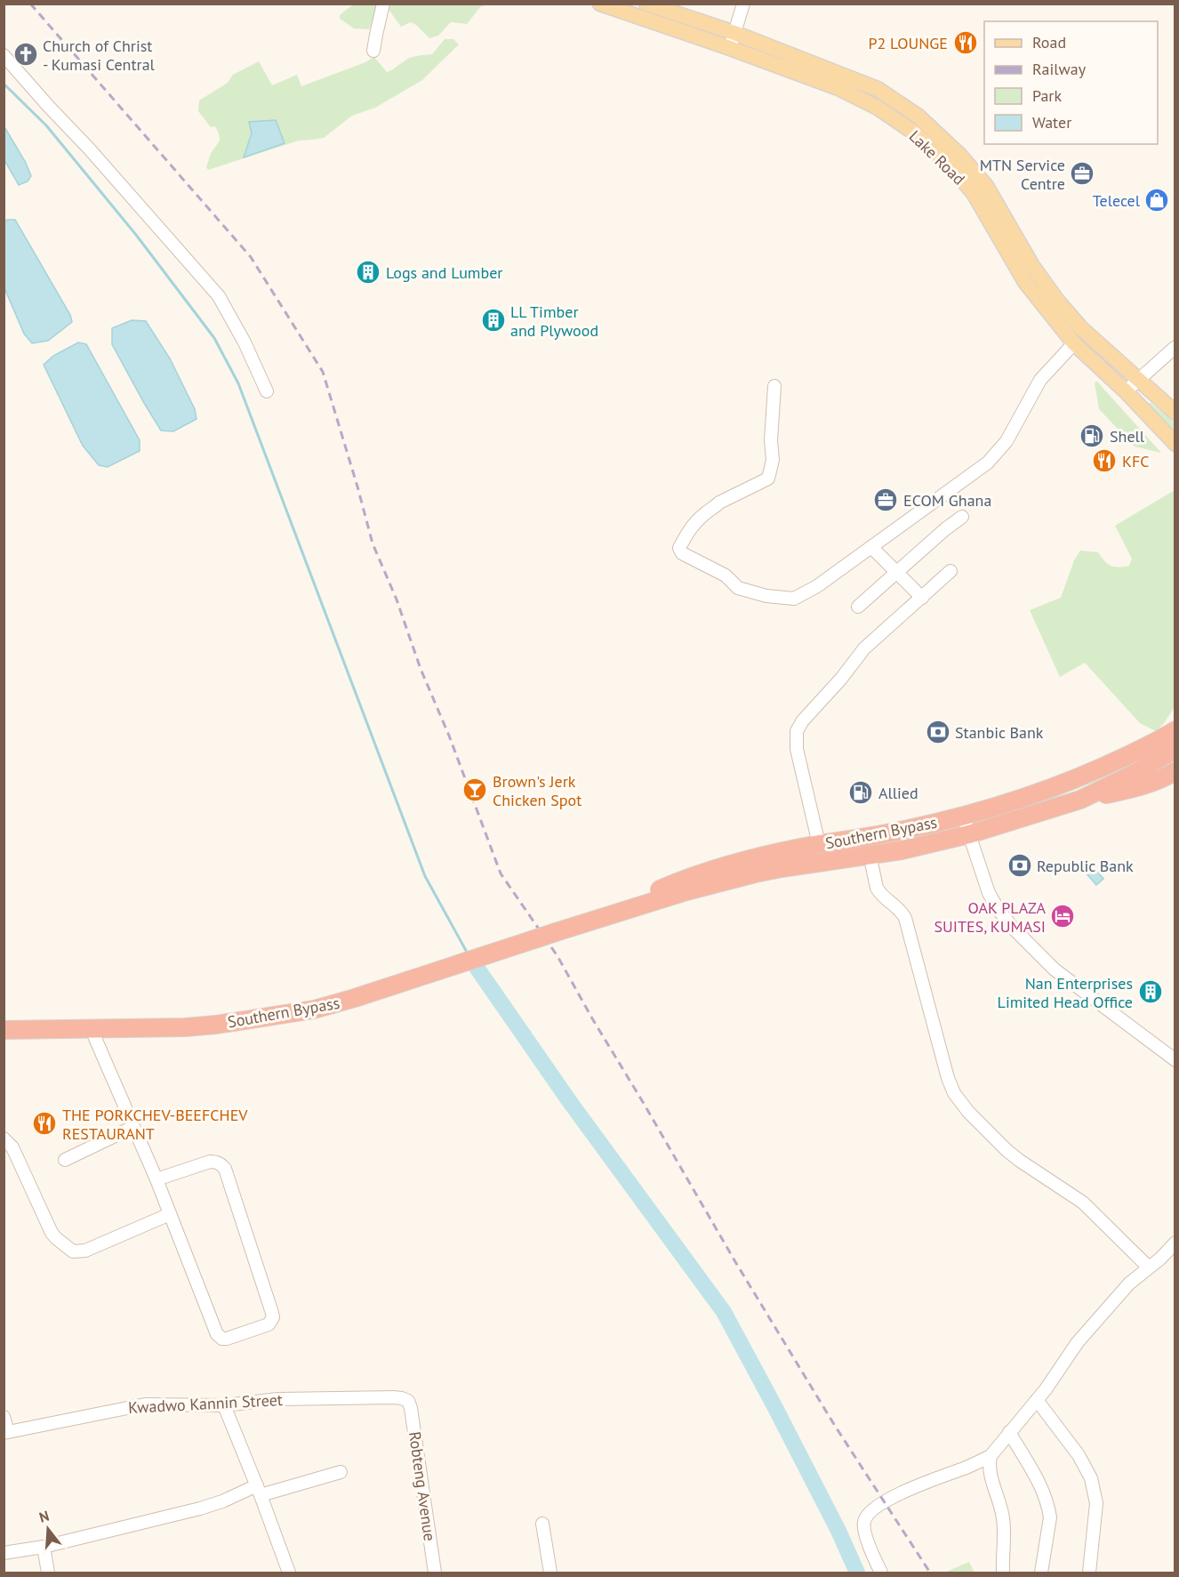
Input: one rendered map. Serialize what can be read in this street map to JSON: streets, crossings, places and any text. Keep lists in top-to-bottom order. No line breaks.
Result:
{"streets":{"highway":["Southern Bypass"],"main road":["Lake Road"],"street":["Kwadwo Kannin Street","Robteng Avenue"]},"crossings":[["Kwadwo Kannin Street","Robteng Avenue"]],"places":{"restaurant":["P2 LOUNGE","KFC","THE PORKCHEV-BEEFCHEV RESTAURANT"],"church":["Church of Christ - Kumasi Central"],"office":["MTN Service Centre","ECOM Ghana"],"shop":["Telecel"],"building":["Logs and Lumber","LL Timber and Plywood","Nan Enterprises Limited Head Office"],"fuel station":["Shell","Allied"],"bank":["Stanbic Bank","Republic Bank"],"bar":["Brown's Jerk Chicken Spot"],"hotel":["OAK PLAZA SUITES, KUMASI"]},"legend":["Road","Railway","Park","Water"],"north":"top"}
